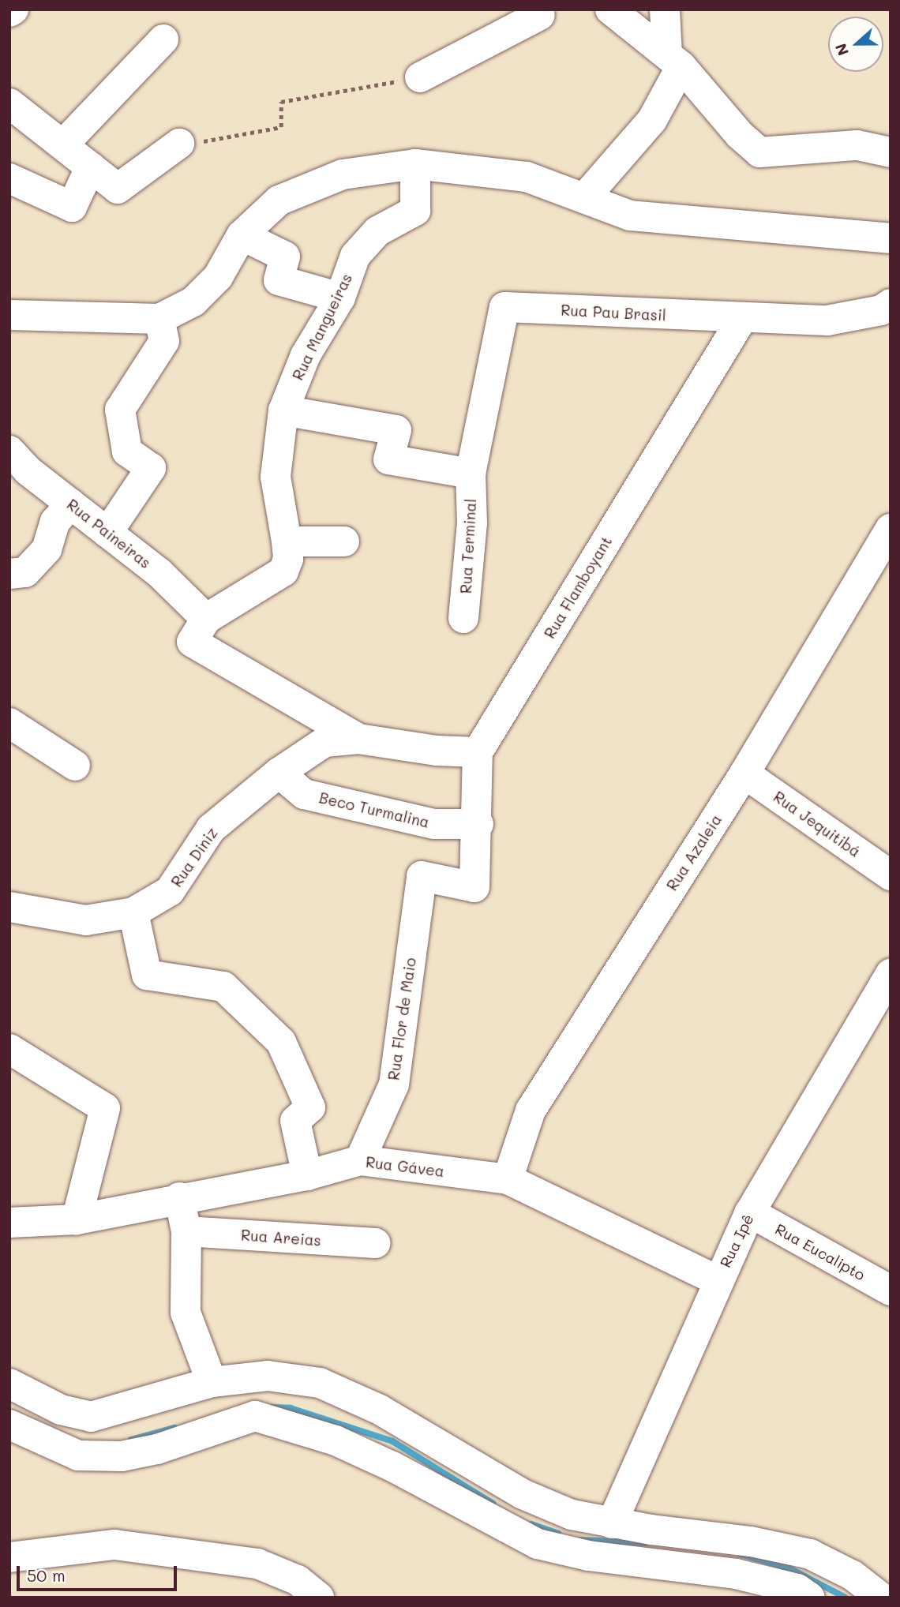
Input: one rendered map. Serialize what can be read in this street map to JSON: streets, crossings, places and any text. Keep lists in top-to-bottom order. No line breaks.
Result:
{"streets":{"street":["Rua Pau Brasil","Rua Mangueiras","Rua Paineiras","Rua Terminal","Rua Flamboyant","Beco Turmalina","Rua Jequitibá","Rua Azaleia","Rua Diniz","Rua Flor de Maio","Rua Gávea","Rua Areias","Rua Ipê","Rua Eucalipto"]},"crossings":[["Rua Pau Brasil","Rua Terminal"],["Rua Pau Brasil","Rua Flamboyant"],["Rua Mangueiras","Rua Paineiras"],["Rua Mangueiras","Rua Diniz"],["Beco Turmalina","Rua Diniz"],["Beco Turmalina","Rua Flor de Maio"],["Rua Jequitibá","Rua Azaleia"],["Rua Azaleia","Rua Gávea"],["Rua Flor de Maio","Rua Gávea"],["Rua Gávea","Rua Ipê"],["Rua Ipê","Rua Eucalipto"]],"scale_bar":"50 m","north":"left"}
